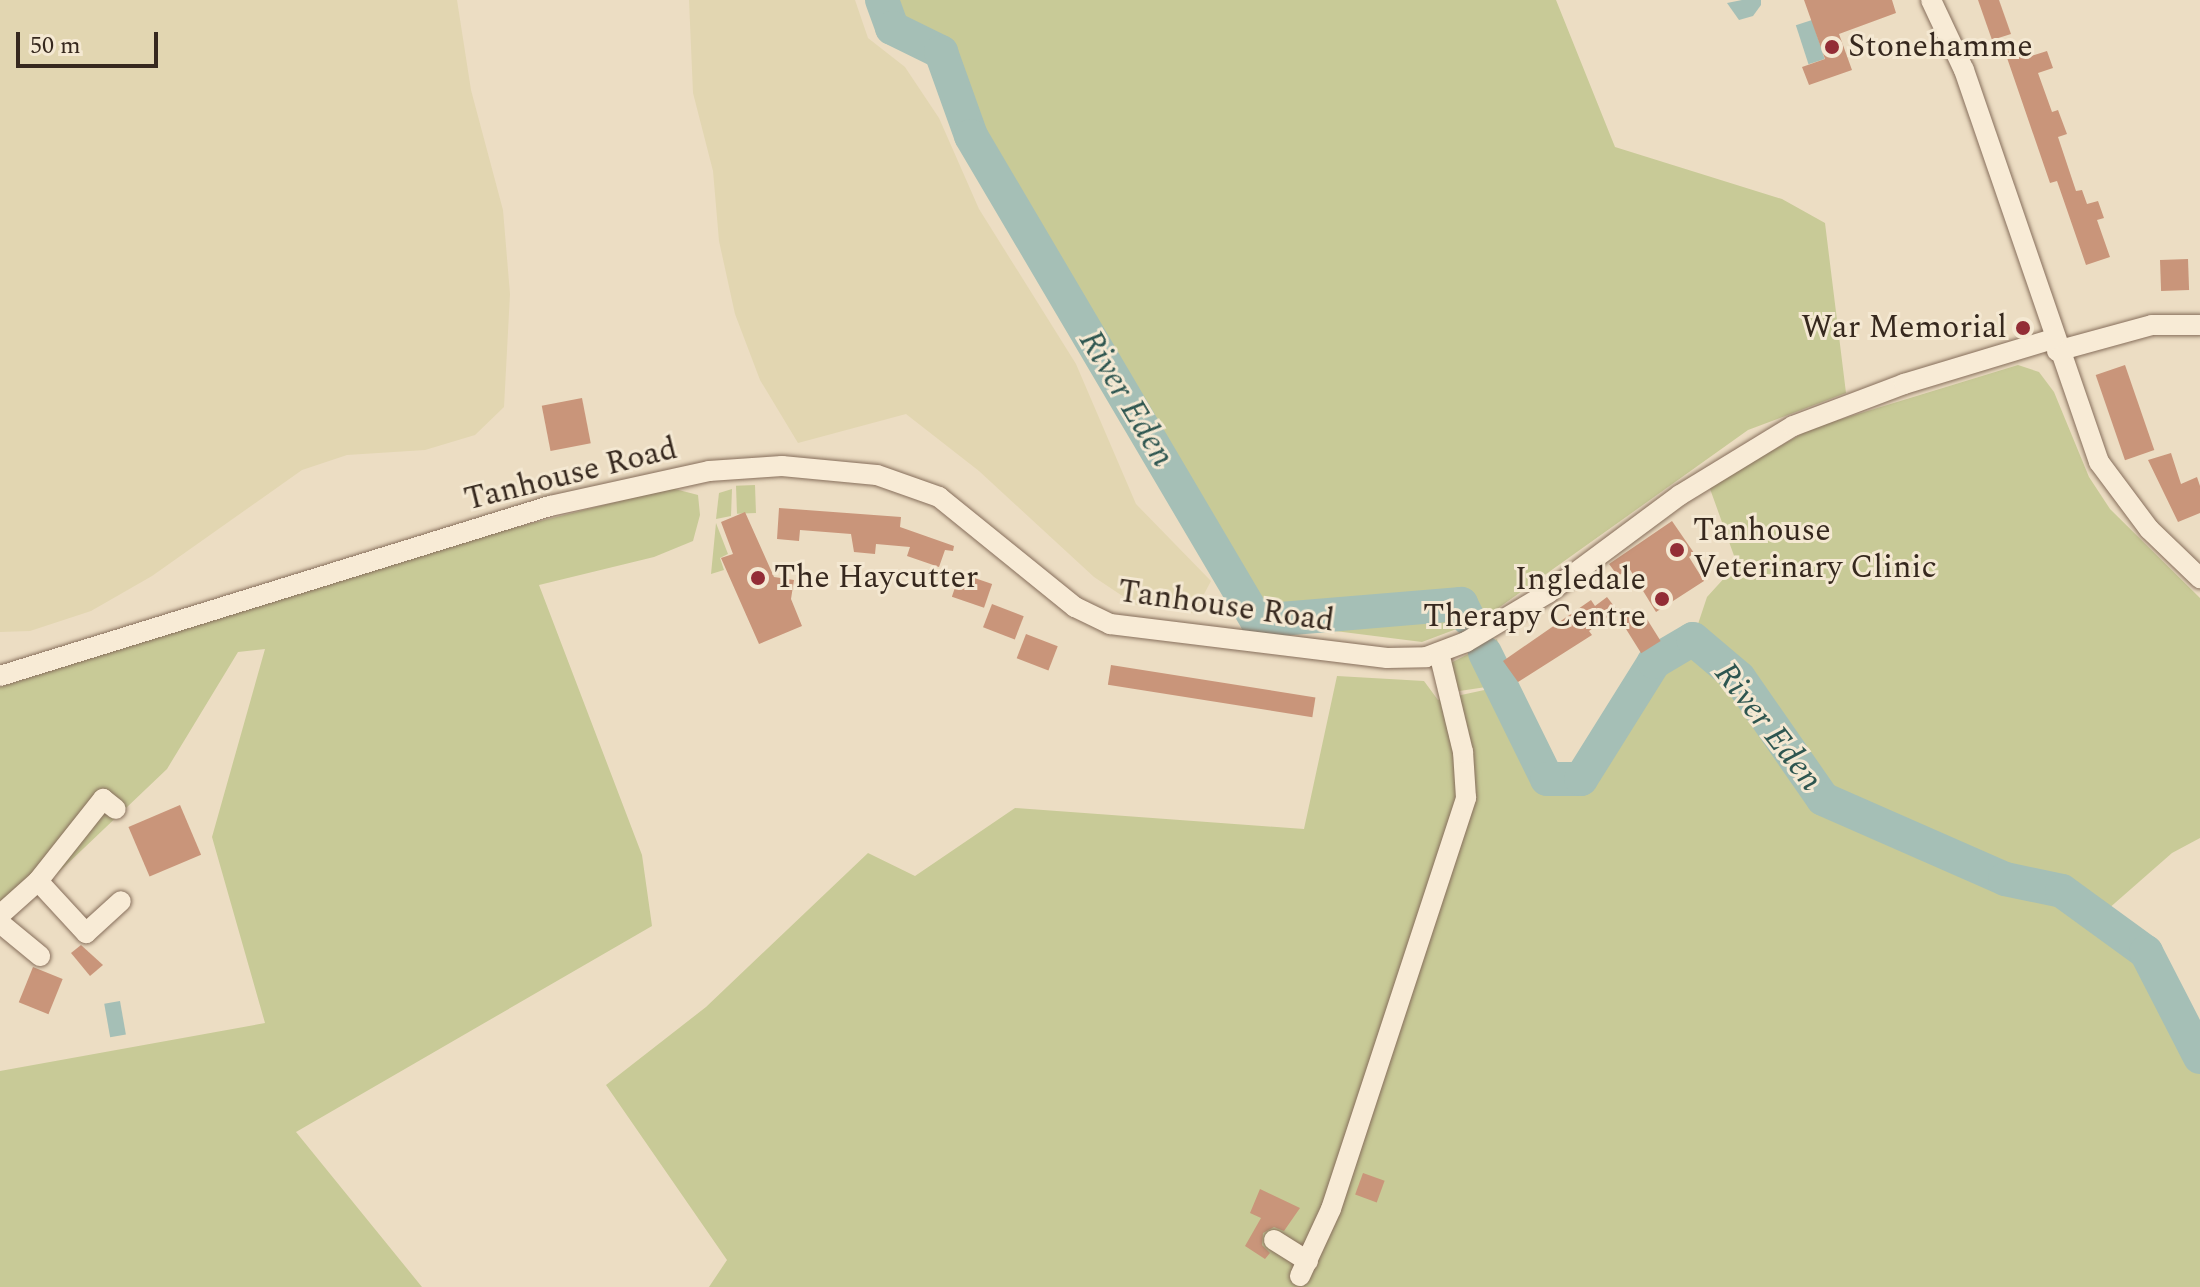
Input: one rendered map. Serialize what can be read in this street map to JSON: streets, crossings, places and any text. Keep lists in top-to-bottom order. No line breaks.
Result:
{"streets":{"street":["Tanhouse Road"]},"water":["River Eden"],"places":["Stonehamme","War Memorial","Tanhouse Veterinary Clinic","The Haycutter","Ingledale Therapy Centre"],"scale_bar":"50 m"}
